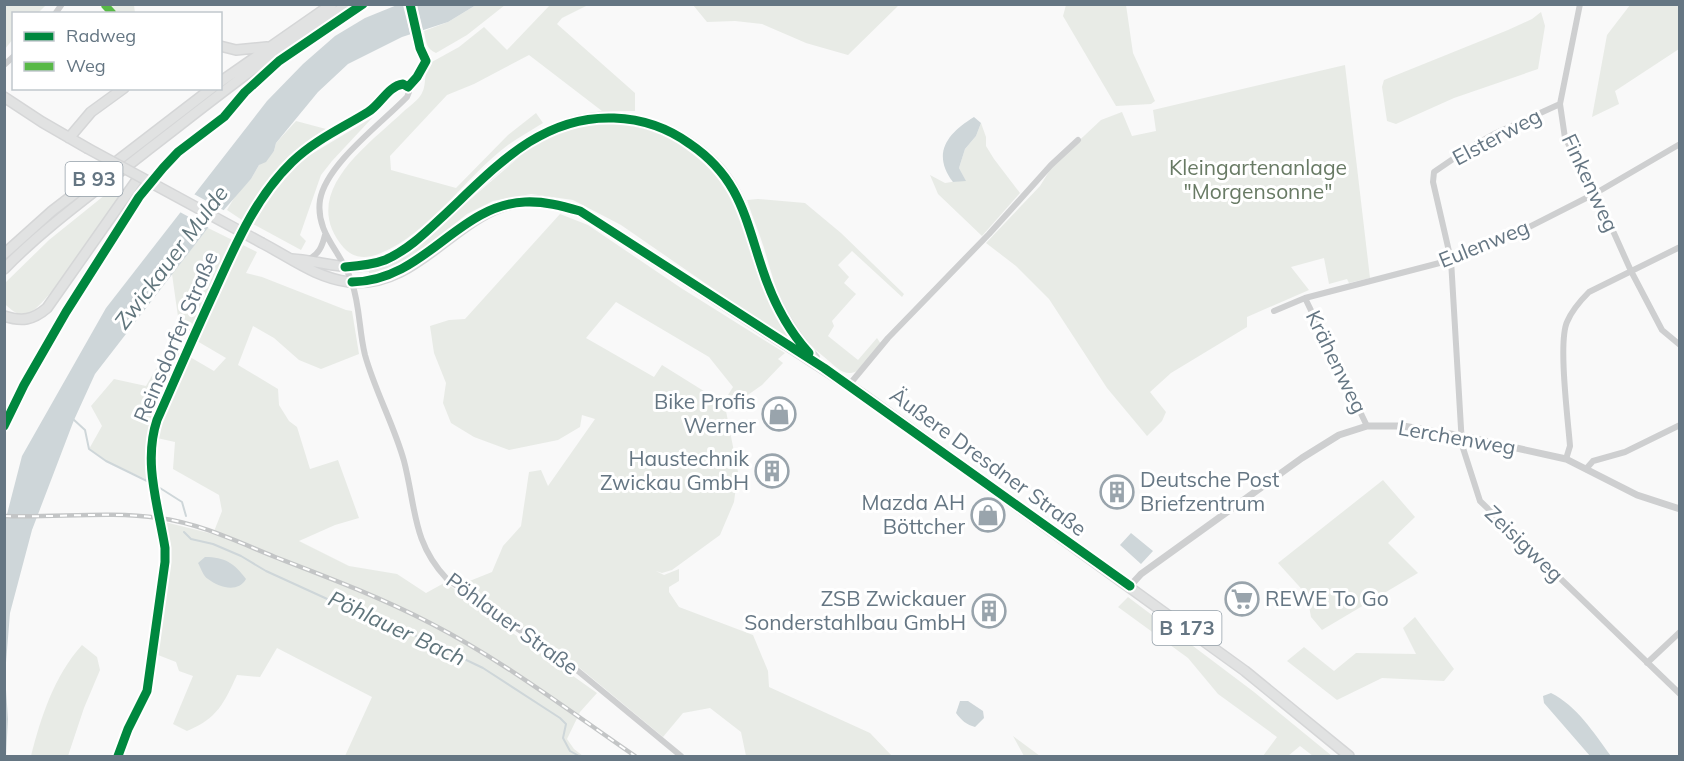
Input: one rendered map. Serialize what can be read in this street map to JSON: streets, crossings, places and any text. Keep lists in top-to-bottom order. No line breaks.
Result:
{"streets":{"main road":["B 93","Äußere Dresdner Straße","B 173"],"street":["Elsterweg","Finkenweg","Eulenweg","Reinsdorfer Straße","Krähenweg","Lerchenweg","Zeisigweg","Pöhlauer Straße"]},"crossings":[["Elsterweg","Finkenweg"],["Elsterweg","Zeisigweg"],["Finkenweg","Eulenweg"],["Eulenweg","Krähenweg"],["Eulenweg","Zeisigweg"],["Krähenweg","Lerchenweg"],["Lerchenweg","Äußere Dresdner Straße"],["Lerchenweg","Zeisigweg"],["Äußere Dresdner Straße","Pöhlauer Straße"],["Äußere Dresdner Straße","B 173"]],"water":["Zwickauer Mulde","Pöhlauer Bach"],"parks":["Kleingartenanlage \"Morgensonne\""],"places":{"shop":["Bike Profis Werner","Mazda AH Böttcher"],"building":["Haustechnik Zwickau GmbH","Deutsche Post Briefzentrum","ZSB Zwickauer Sonderstahlbau GmbH"],"supermarket":["REWE To Go"]},"legend":["Radweg","Weg"]}
